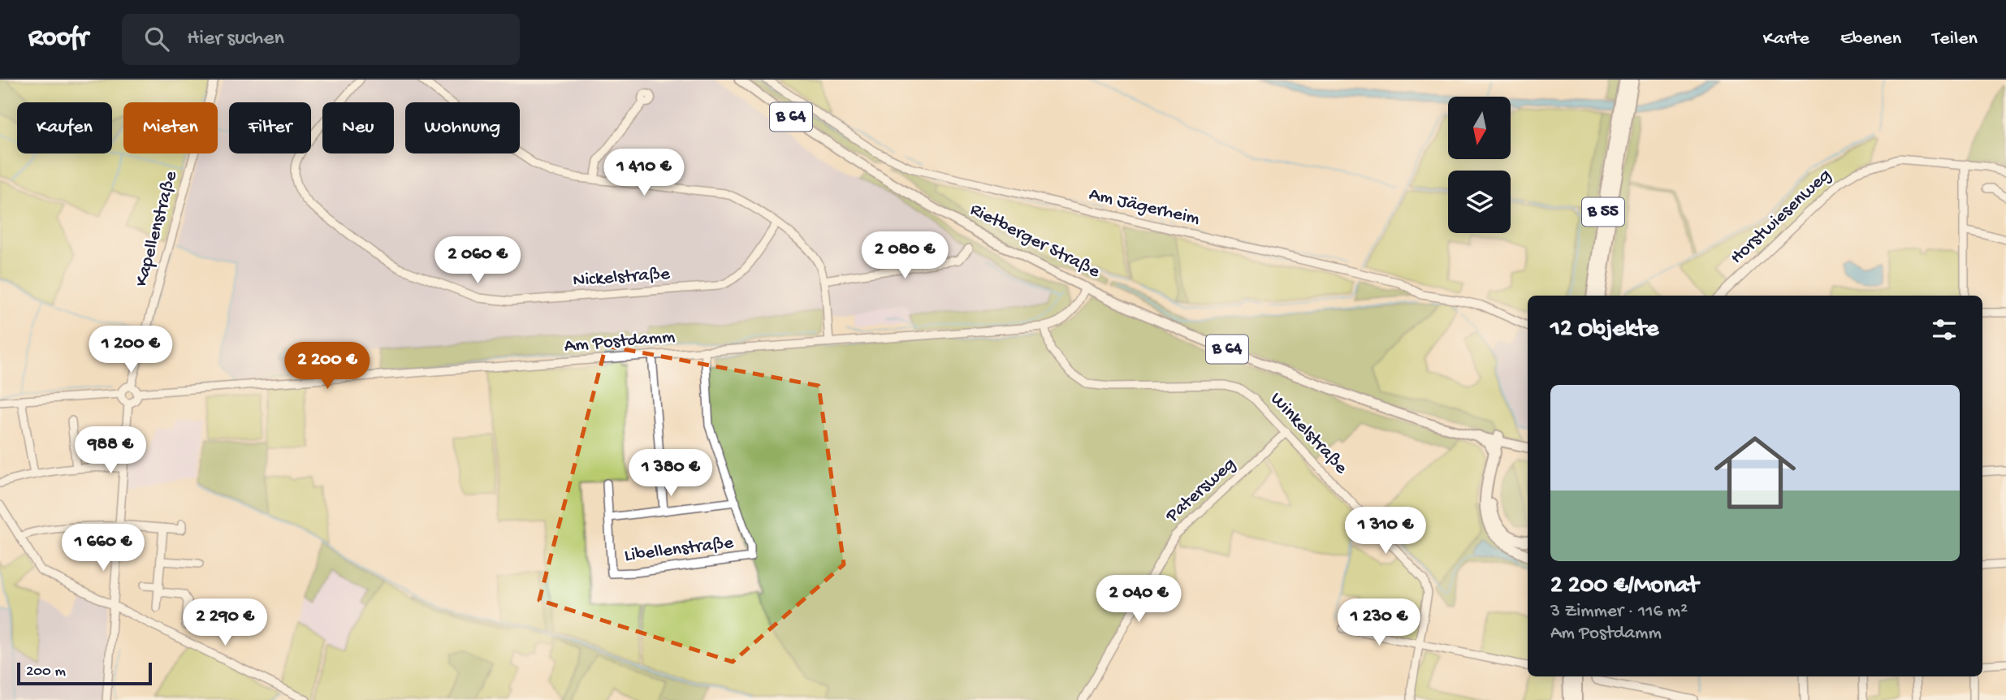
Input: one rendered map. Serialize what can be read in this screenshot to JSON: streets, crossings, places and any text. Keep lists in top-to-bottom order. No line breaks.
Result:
{"streets":{"highway":["B 55"],"main road":["B 64","Rietberger Straße"],"street":["Am Jägerheim","Horstwiesenweg","Kapellenstraße","Nickelstraße","Am Postdamm","Winkelstraße","Patersweg","Libellenstraße"]},"crossings":[["Kapellenstraße","Am Postdamm"],["Rietberger Straße","Am Postdamm"],["Am Postdamm","Winkelstraße"],["Winkelstraße","Patersweg"]],"scale_bar":"200 m","north":"bottom","page":{"header":"Roofr","search":"Hier suchen","nav":["Karte","Ebenen","Teilen"],"chip":["Kaufen","Mieten","Filter","Neu","Wohnung"],"price":["1 410 €","2 080 €","2 060 €","1 200 €","2 200 €","988 €","1 380 €","1 310 €","1 660 €","2 040 €","2 290 €","1 230 €"],"heading":"12 Objekte","list":[{"name":"2 200 €/Monat","note":"3 Zimmer · 116 m² · Am Postdamm"}],"scale":"200 m"}}
